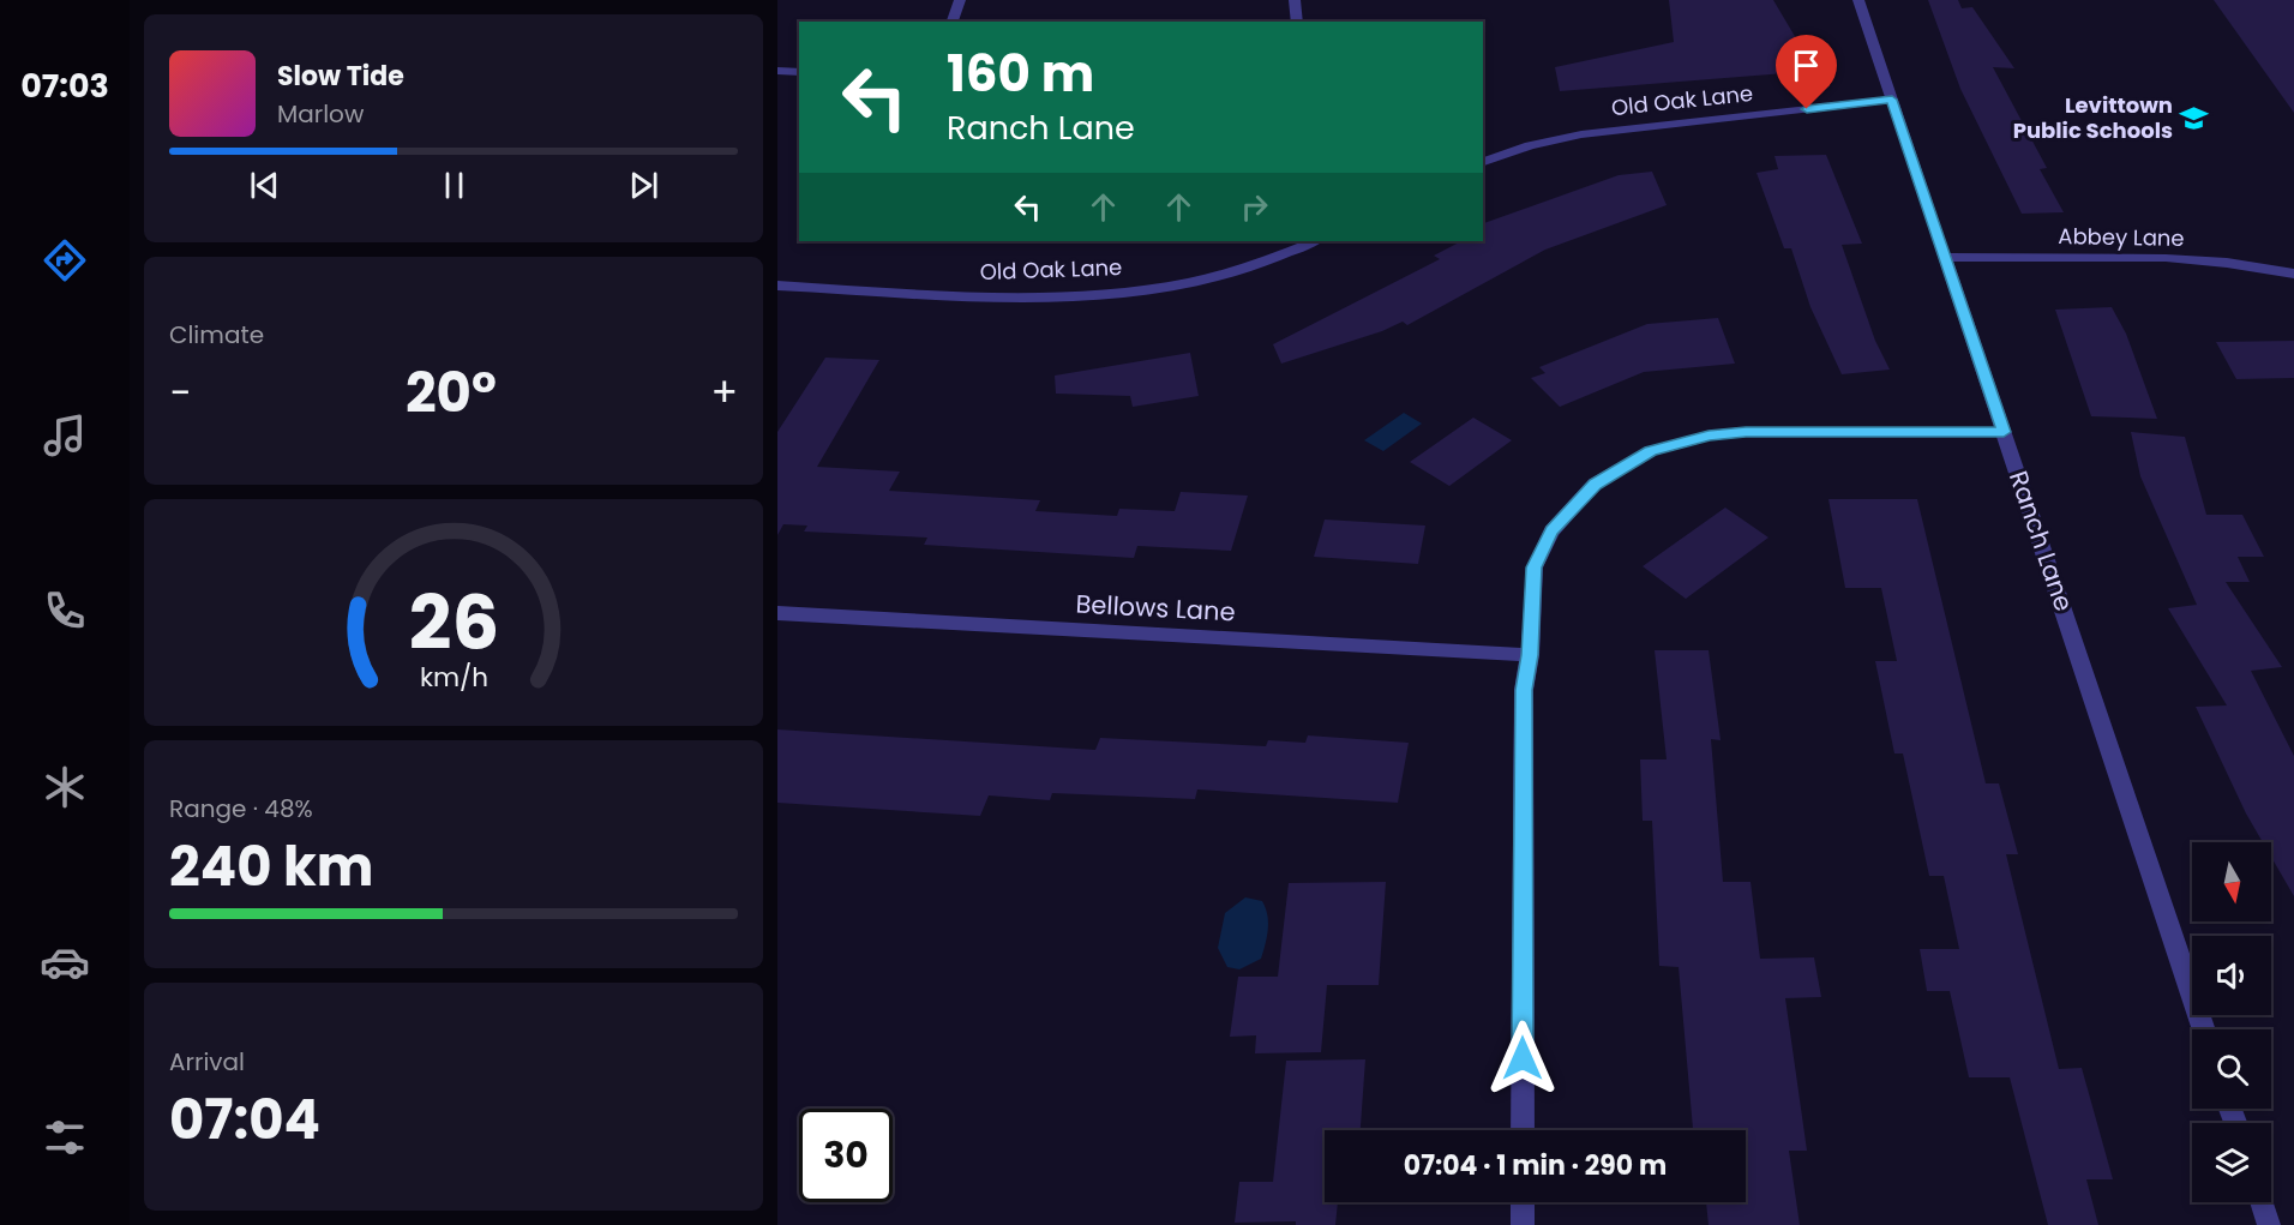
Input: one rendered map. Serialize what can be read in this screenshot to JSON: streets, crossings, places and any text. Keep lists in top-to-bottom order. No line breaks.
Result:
{"streets":{"street":["Old Oak Lane","Abbey Lane","Ranch Lane","Bellows Lane"]},"crossings":[["Old Oak Lane","Ranch Lane"],["Abbey Lane","Ranch Lane"]],"places":{"school or university":["Levittown Public Schools"]},"north":"bottom","page":{"tabs":"07:03","turn":["160 m","Ranch Lane"],"song":["Slow Tide","Marlow"],"tile":["Climate",["Range · 48%","240 km"],["Arrival","07:04"]],"heat":["−","20°","+"],"limit":"30","trip":"07:04 · 1 min · 290 m","gauge":["26","km/h"]}}
